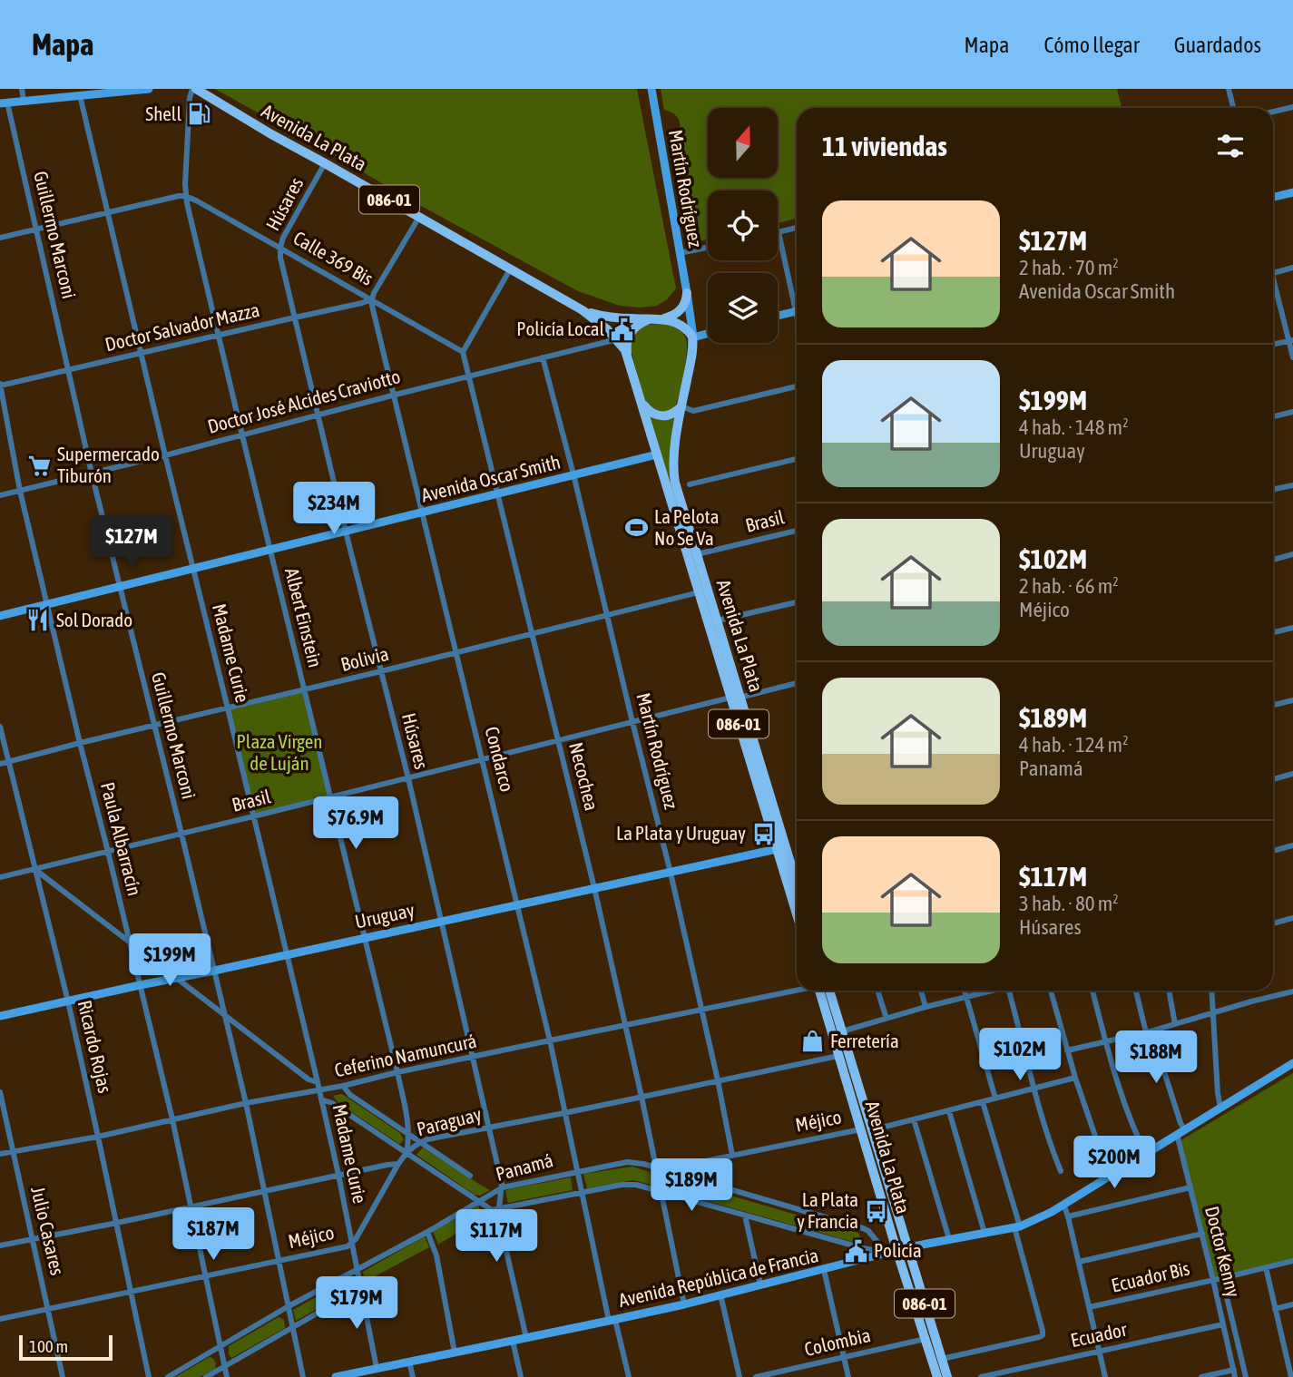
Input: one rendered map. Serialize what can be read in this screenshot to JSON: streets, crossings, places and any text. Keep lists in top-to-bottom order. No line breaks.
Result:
{"streets":{"main road":["Avenida La Plata","Martín Rodríguez","086-01","Avenida Oscar Smith","Uruguay","Avenida República de Francia"],"street":["Húsares","Guillermo Marconi","Calle 369 Bis","Doctor Salvador Mazza","Doctor José Alcides Craviotto","Brasil","Albert Einstein","Madame Curie","Bolivia","Condarco","Necochea","Paula Albarracín","Ricardo Rojas","Ceferino Namuncurá","Méjico","Paraguay","Panamá","Julio Casares","Doctor Kenny","Ecuador Bis","Ecuador","Colombia"]},"crossings":[["Avenida La Plata","Martín Rodríguez"],["Avenida La Plata","Húsares"],["Avenida La Plata","Doctor José Alcides Craviotto"],["Avenida La Plata","Avenida Oscar Smith"],["Avenida La Plata","Brasil"],["Avenida La Plata","Albert Einstein"],["Avenida La Plata","Bolivia"],["Avenida La Plata","Uruguay"],["Avenida La Plata","Méjico"],["Avenida La Plata","Paraguay"],["Avenida La Plata","Panamá"],["Avenida La Plata","Avenida República de Francia"],["Avenida La Plata","Colombia"],["Martín Rodríguez","Doctor José Alcides Craviotto"],["Martín Rodríguez","Avenida Oscar Smith"],["Martín Rodríguez","Brasil"],["Martín Rodríguez","Bolivia"],["Martín Rodríguez","Uruguay"],["Martín Rodríguez","Ceferino Namuncurá"],["Martín Rodríguez","Méjico"],["Martín Rodríguez","Paraguay"],["Húsares","Calle 369 Bis"],["Húsares","Doctor Salvador Mazza"],["Húsares","Doctor José Alcides Craviotto"],["Húsares","Avenida Oscar Smith"],["Húsares","Brasil"],["Húsares","Bolivia"],["Húsares","Uruguay"],["Húsares","Ceferino Namuncurá"],["Húsares","Paraguay"],["Húsares","Panamá"],["Húsares","Avenida República de Francia"],["Guillermo Marconi","Doctor Salvador Mazza"],["Guillermo Marconi","Doctor José Alcides Craviotto"],["Guillermo Marconi","Avenida Oscar Smith"],["Guillermo Marconi","Brasil"],["Guillermo Marconi","Bolivia"],["Guillermo Marconi","Uruguay"],["Guillermo Marconi","Ceferino Namuncurá"],["Guillermo Marconi","Méjico"],["Guillermo Marconi","Panamá"],["Calle 369 Bis","Doctor Salvador Mazza"],["Calle 369 Bis","Albert Einstein"],["Calle 369 Bis","Condarco"],["Calle 369 Bis","Necochea"],["Doctor Salvador Mazza","Albert Einstein"],["Doctor Salvador Mazza","Madame Curie"],["Doctor Salvador Mazza","Condarco"],["Doctor Salvador Mazza","Paula Albarracín"],["Doctor José Alcides Craviotto","Albert Einstein"],["Doctor José Alcides Craviotto","Madame Curie"],["Doctor José Alcides Craviotto","Condarco"],["Doctor José Alcides Craviotto","Necochea"],["Doctor José Alcides Craviotto","Paula Albarracín"],["Avenida Oscar Smith","Albert Einstein"],["Avenida Oscar Smith","Madame Curie"],["Avenida Oscar Smith","Condarco"],["Avenida Oscar Smith","Necochea"],["Avenida Oscar Smith","Paula Albarracín"],["Brasil","Albert Einstein"],["Brasil","Madame Curie"],["Brasil","Condarco"],["Brasil","Necochea"],["Brasil","Paula Albarracín"],["Brasil","Ricardo Rojas"],["Albert Einstein","Bolivia"],["Albert Einstein","Uruguay"],["Albert Einstein","Ceferino Namuncurá"],["Albert Einstein","Paraguay"],["Madame Curie","Bolivia"],["Madame Curie","Uruguay"],["Madame Curie","Ceferino Namuncurá"],["Madame Curie","Méjico"],["Madame Curie","Panamá"],["Madame Curie","Avenida República de Francia"],["Bolivia","Condarco"],["Bolivia","Necochea"],["Bolivia","Paula Albarracín"],["Bolivia","Ricardo Rojas"],["Condarco","Uruguay"],["Condarco","Ceferino Namuncurá"],["Condarco","Paraguay"],["Condarco","Panamá"],["Condarco","Avenida República de Francia"],["Necochea","Uruguay"],["Necochea","Ceferino Namuncurá"],["Necochea","Paraguay"],["Necochea","Panamá"],["Necochea","Avenida República de Francia"],["Paula Albarracín","Uruguay"],["Paula Albarracín","Ceferino Namuncurá"],["Paula Albarracín","Méjico"],["Paula Albarracín","Panamá"],["Uruguay","Ricardo Rojas"],["Ricardo Rojas","Ceferino Namuncurá"],["Ricardo Rojas","Méjico"],["Ceferino Namuncurá","Julio Casares"],["Méjico","Paraguay"],["Méjico","Panamá"],["Méjico","Julio Casares"],["Panamá","Avenida República de Francia"],["Doctor Kenny","Ecuador Bis"],["Doctor Kenny","Avenida República de Francia"],["Doctor Kenny","Ecuador"]],"parks":["Plaza Virgen de Luján"],"places":{"fuel station":["Shell"],"public building":["Policía Local","Policía"],"supermarket":["Supermercado Tiburón"],"sports":["La Pelota No Se Va"],"restaurant":["Sol Dorado"],"bus stop":["La Plata y Uruguay","La Plata y Francia"],"shop":["Ferretería"]},"scale_bar":"100 m","north":"top","page":{"header":"Mapa","nav":["Mapa","Cómo llegar","Guardados"],"heading":"11 viviendas","list":[{"name":"$127M","note":"2 hab. · 70 m² · Avenida Oscar Smith"},{"name":"$199M","note":"4 hab. · 148 m² · Uruguay"},{"name":"$102M","note":"2 hab. · 66 m² · Méjico"},{"name":"$189M","note":"4 hab. · 124 m² · Panamá"},{"name":"$117M","note":"3 hab. · 80 m² · Húsares"}],"price":["$234M","$127M","$76.9M","$199M","$102M","$188M","$200M","$189M","$187M","$117M","$179M"],"scale":"100 m"}}
